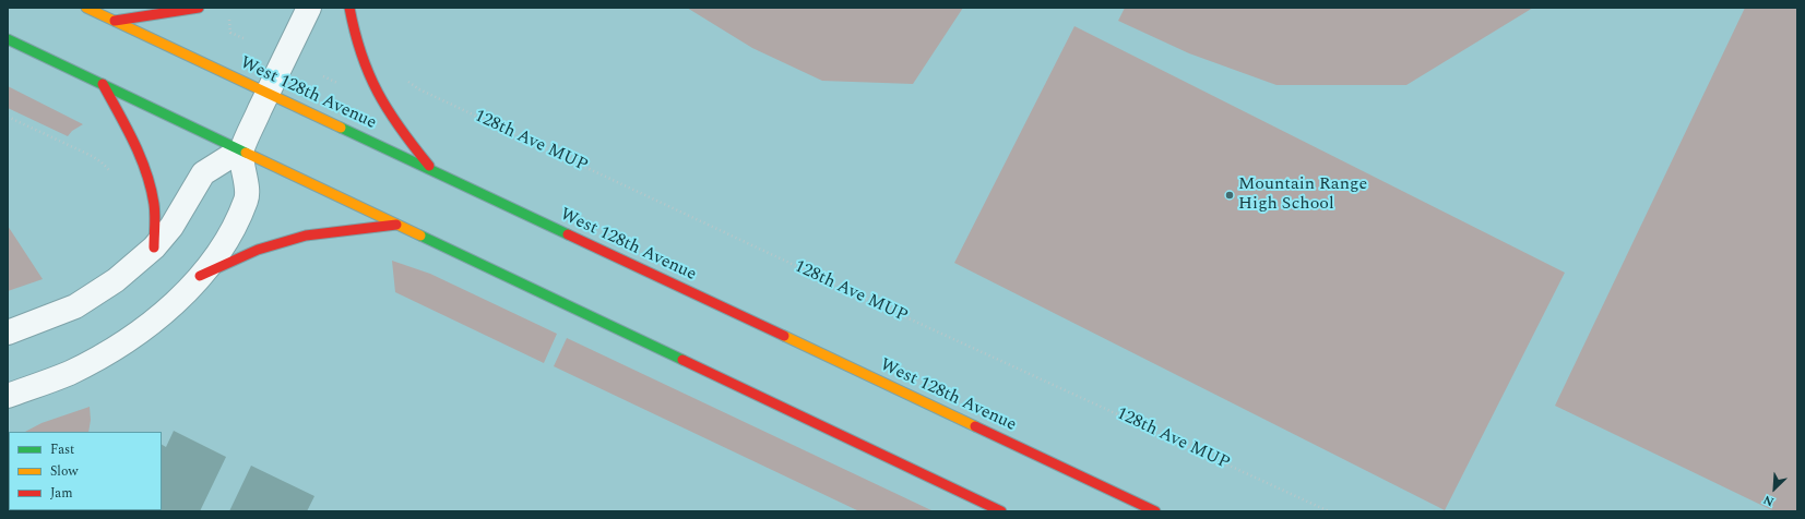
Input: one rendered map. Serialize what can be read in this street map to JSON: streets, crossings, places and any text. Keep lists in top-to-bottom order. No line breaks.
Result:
{"streets":{"main road":["West 128th Avenue"],"path":["128th Ave MUP"]},"places":["Mountain Range High School"],"legend":["Fast","Slow","Jam"],"north":"bottom left"}
